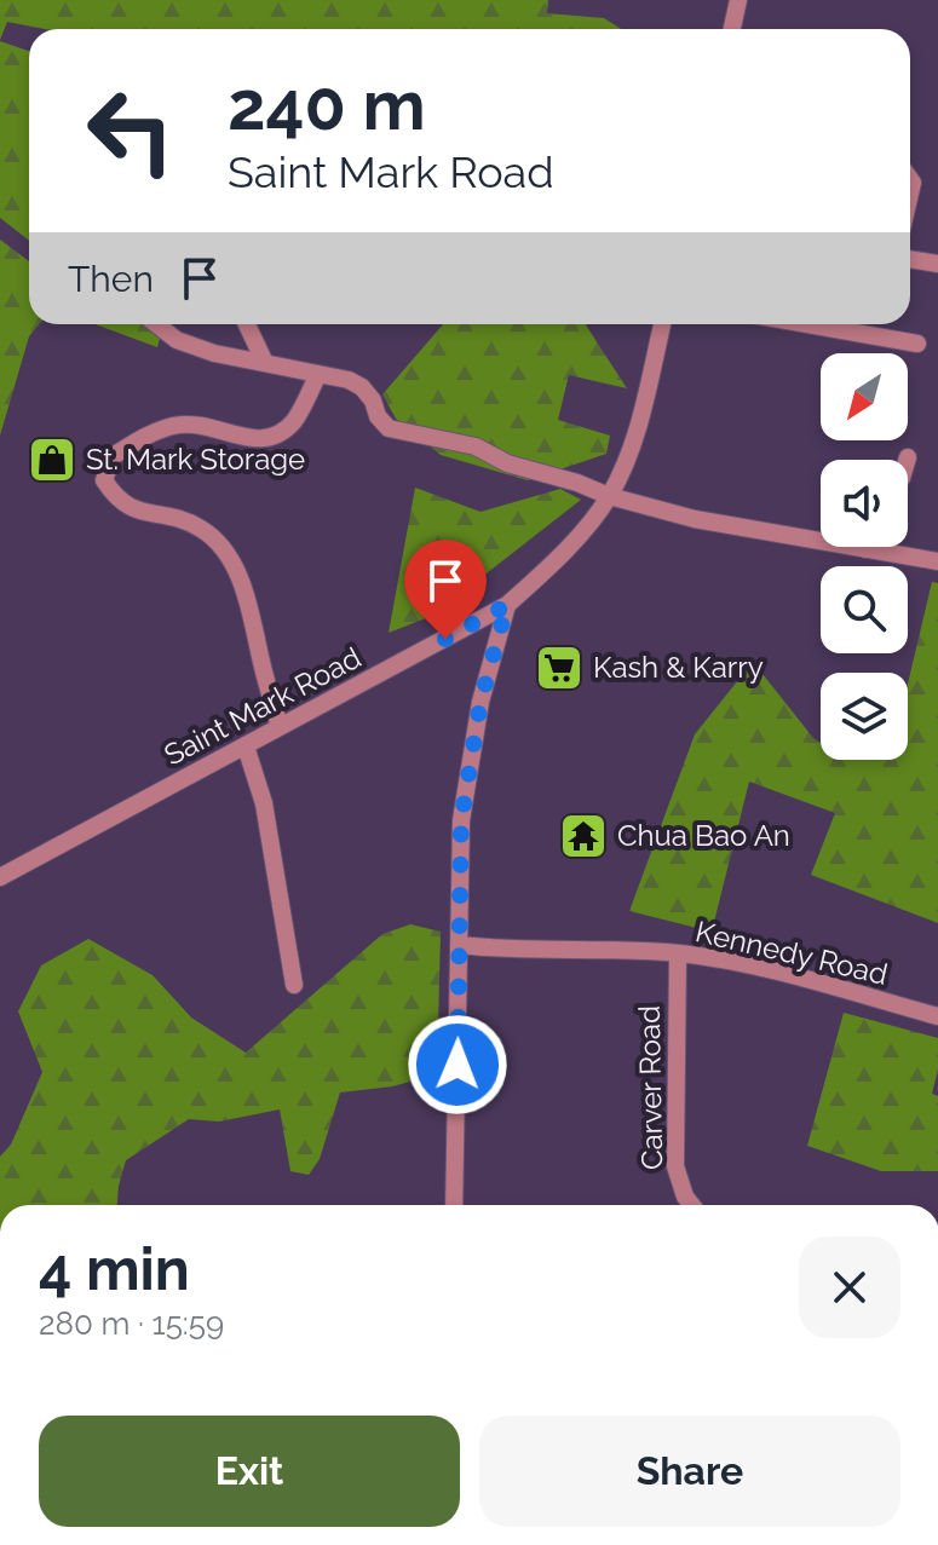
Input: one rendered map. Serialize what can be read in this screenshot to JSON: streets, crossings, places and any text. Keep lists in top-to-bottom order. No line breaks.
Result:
{"streets":{"street":["Saint Mark Road","Kennedy Road","Carver Road"]},"crossings":[["Kennedy Road","Carver Road"]],"places":{"shop":["St. Mark Storage"],"supermarket":["Kash & Karry"],"temple":["Chua Bao An"]},"north":"bottom left","page":{"turn":["240 m","Saint Mark Road"],"then":"Then","heading":["4 min","280 m · 15:59"],"buttons":["Exit","Share"]}}
